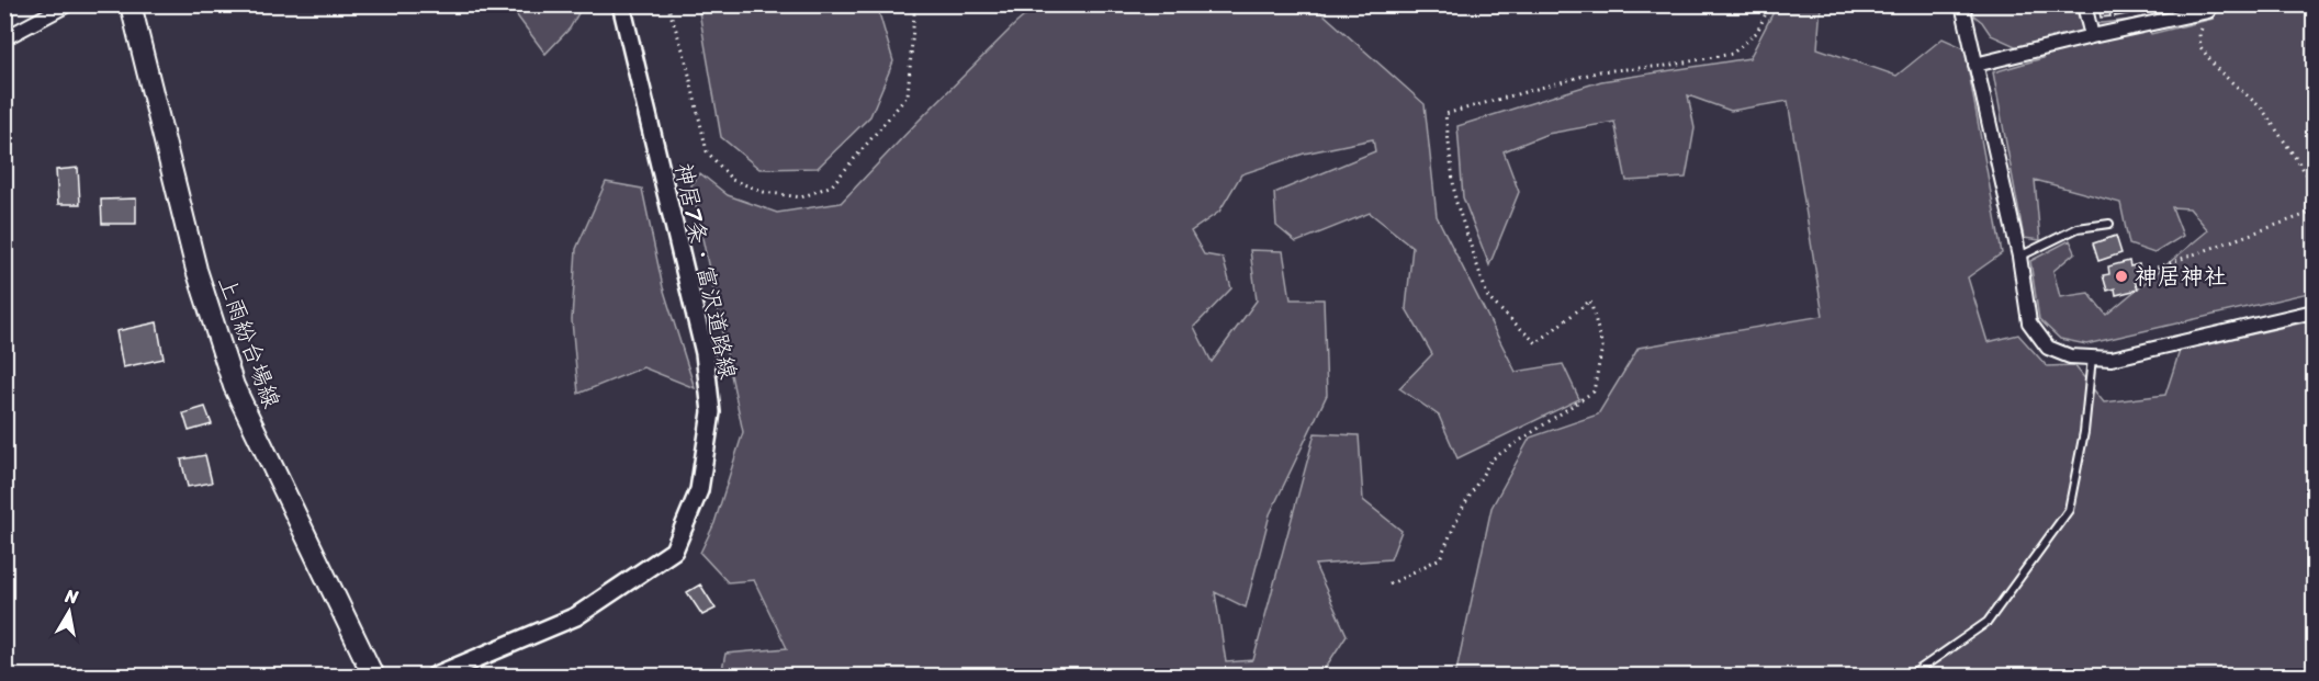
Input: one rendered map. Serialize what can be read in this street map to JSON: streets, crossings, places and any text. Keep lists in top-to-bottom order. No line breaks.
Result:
{"streets":{"main road":["上雨紛台場線"],"street":["神居7条・富沢道路線"]},"places":["神居神社"],"north":"top"}
